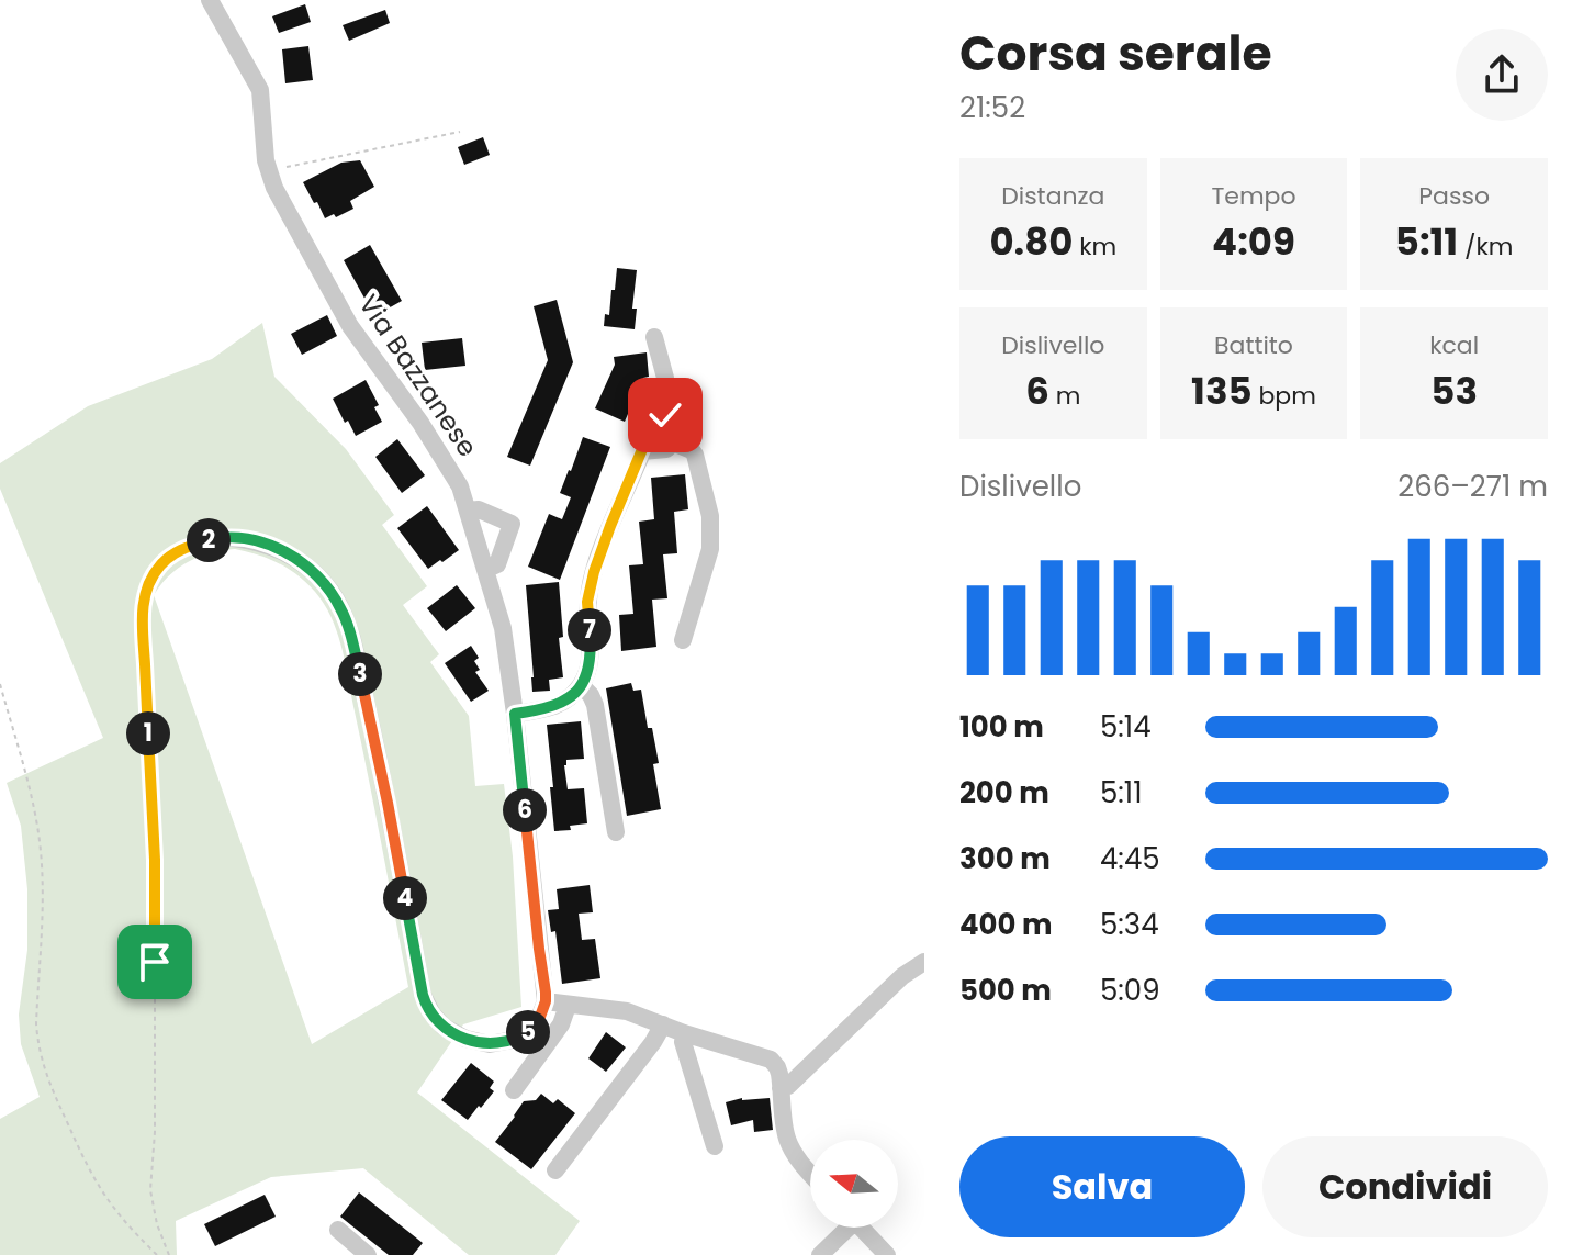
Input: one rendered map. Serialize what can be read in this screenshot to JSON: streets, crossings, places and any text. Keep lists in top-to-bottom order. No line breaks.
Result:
{"streets":{"street":["Via Bazzanese"]},"north":"left","page":{"heading":["Corsa serale","21:52"],"stats":[["Distanza","0.80 km"],["Tempo","4:09"],["Passo","5:11 /km"],["Dislivello","6 m"],["Battito","135 bpm"],["kcal","53"]],"chart":["Dislivello","266–271 m"],"pins":["2","7","3","1","6","4","5"],"list":[{"name":"100 m","note":"5:14"},{"name":"200 m","note":"5:11"},{"name":"300 m","note":"4:45"},{"name":"400 m","note":"5:34"},{"name":"500 m","note":"5:09"}],"buttons":["Salva","Condividi"]}}
